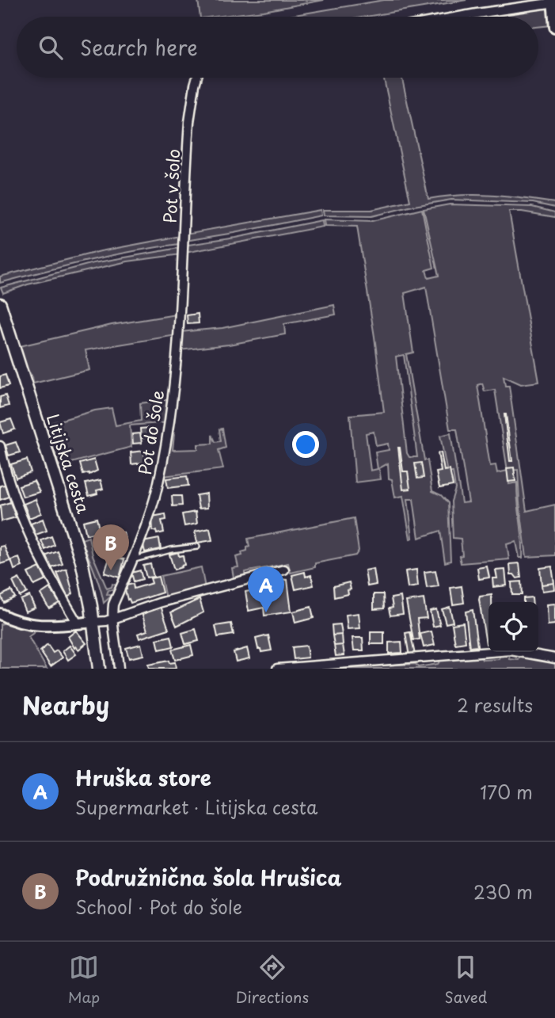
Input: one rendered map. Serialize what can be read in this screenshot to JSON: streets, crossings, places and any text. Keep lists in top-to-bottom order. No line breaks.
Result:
{"streets":{"main road":["Litijska cesta"],"street":["Pot v šolo","Pot do šole"]},"crossings":[["Pot v šolo","Pot do šole"]],"page":{"search":"Search here","pins":["B","A"],"heading":["Nearby","2 results"],"list":[{"mark":"A","name":"Hruška store","note":"Supermarket · Litijska cesta","value":"170 m"},{"mark":"B","name":"Podružnična šola Hrušica","note":"School · Pot do šole","value":"230 m"}],"nav":["Map","Directions","Saved"]}}
